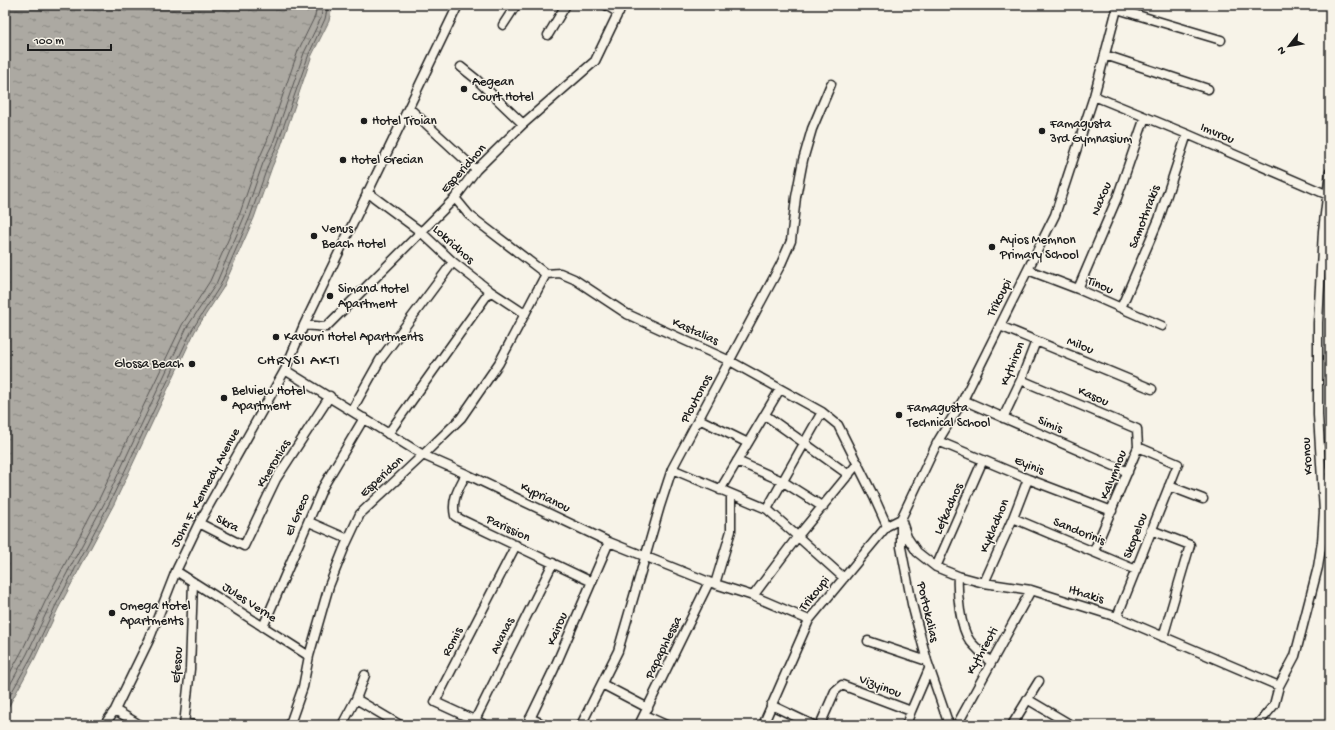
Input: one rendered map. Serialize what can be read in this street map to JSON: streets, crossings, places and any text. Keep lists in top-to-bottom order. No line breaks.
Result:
{"streets":{"street":["Imvrou","Esperidhon","Naxou","Samothrakis","Lokridhos","Tinou","Trikoupi","Kastalias","Milou","Kythiron","Kasou","Ploutonos","Simis","Kronou","Kheronias","Eyinis","Kalymnou","Esperidon","John F. Kennedy Avenue","Kyprianou","Lefkadhos","El Greco","Skra","Kykladhon","Parission","Sandorinis","Skopelou","Ithakis","Jules Verne","Portokalias","Kairou","Avanas","Romis","Papaphlessa","Kythreoti","Efesou","Vizyinou"]},"crossings":[["Imvrou","Naxou"],["Imvrou","Samothrakis"],["Imvrou","Trikoupi"],["Imvrou","Kronou"],["Esperidhon","Lokridhos"],["Esperidhon","John F. Kennedy Avenue"],["Naxou","Tinou"],["Samothrakis","Tinou"],["Lokridhos","Esperidon"],["Lokridhos","John F. Kennedy Avenue"],["Tinou","Trikoupi"],["Trikoupi","Kastalias"],["Trikoupi","Milou"],["Trikoupi","Simis"],["Trikoupi","Eyinis"],["Trikoupi","Kyprianou"],["Trikoupi","Ithakis"],["Trikoupi","Portokalias"],["Kastalias","Ploutonos"],["Kastalias","Esperidon"],["Milou","Kythiron"],["Kythiron","Kasou"],["Kythiron","Simis"],["Kasou","Kalymnou"],["Ploutonos","Kyprianou"],["Simis","Kalymnou"],["Kronou","Ithakis"],["Kheronias","Kyprianou"],["Kheronias","Skra"],["Eyinis","Kalymnou"],["Eyinis","Lefkadhos"],["Eyinis","Kykladhon"],["Kalymnou","Sandorinis"],["Kalymnou","Skopelou"],["Esperidon","Kyprianou"],["Esperidon","Jules Verne"],["John F. Kennedy Avenue","Kyprianou"],["John F. Kennedy Avenue","Skra"],["John F. Kennedy Avenue","Jules Verne"],["Kyprianou","El Greco"],["Kyprianou","Parission"],["Kyprianou","Kairou"],["Kyprianou","Papaphlessa"],["Lefkadhos","Ithakis"],["El Greco","Jules Verne"],["Kykladhon","Sandorinis"],["Kykladhon","Ithakis"],["Parission","Kairou"],["Parission","Avanas"],["Parission","Romis"],["Sandorinis","Skopelou"],["Skopelou","Ithakis"],["Ithakis","Portokalias"],["Ithakis","Kythreoti"],["Jules Verne","Efesou"],["Avanas","Romis"]],"districts":["CHRYSI AKTI"],"places":["Aegean Court Hotel","Hotel Troian","Famagusta 3rd Gymnasium","Hotel Grecian","Venus Beach Hotel","Ayios Memnon Primary School","Simand Hotel Apartment","Kavouri Hotel Apartments","Glossa Beach","Belview Hotel Apartment","Famagusta Technical School","Omega Hotel Apartments"],"scale_bar":"100 m","north":"bottom left"}
